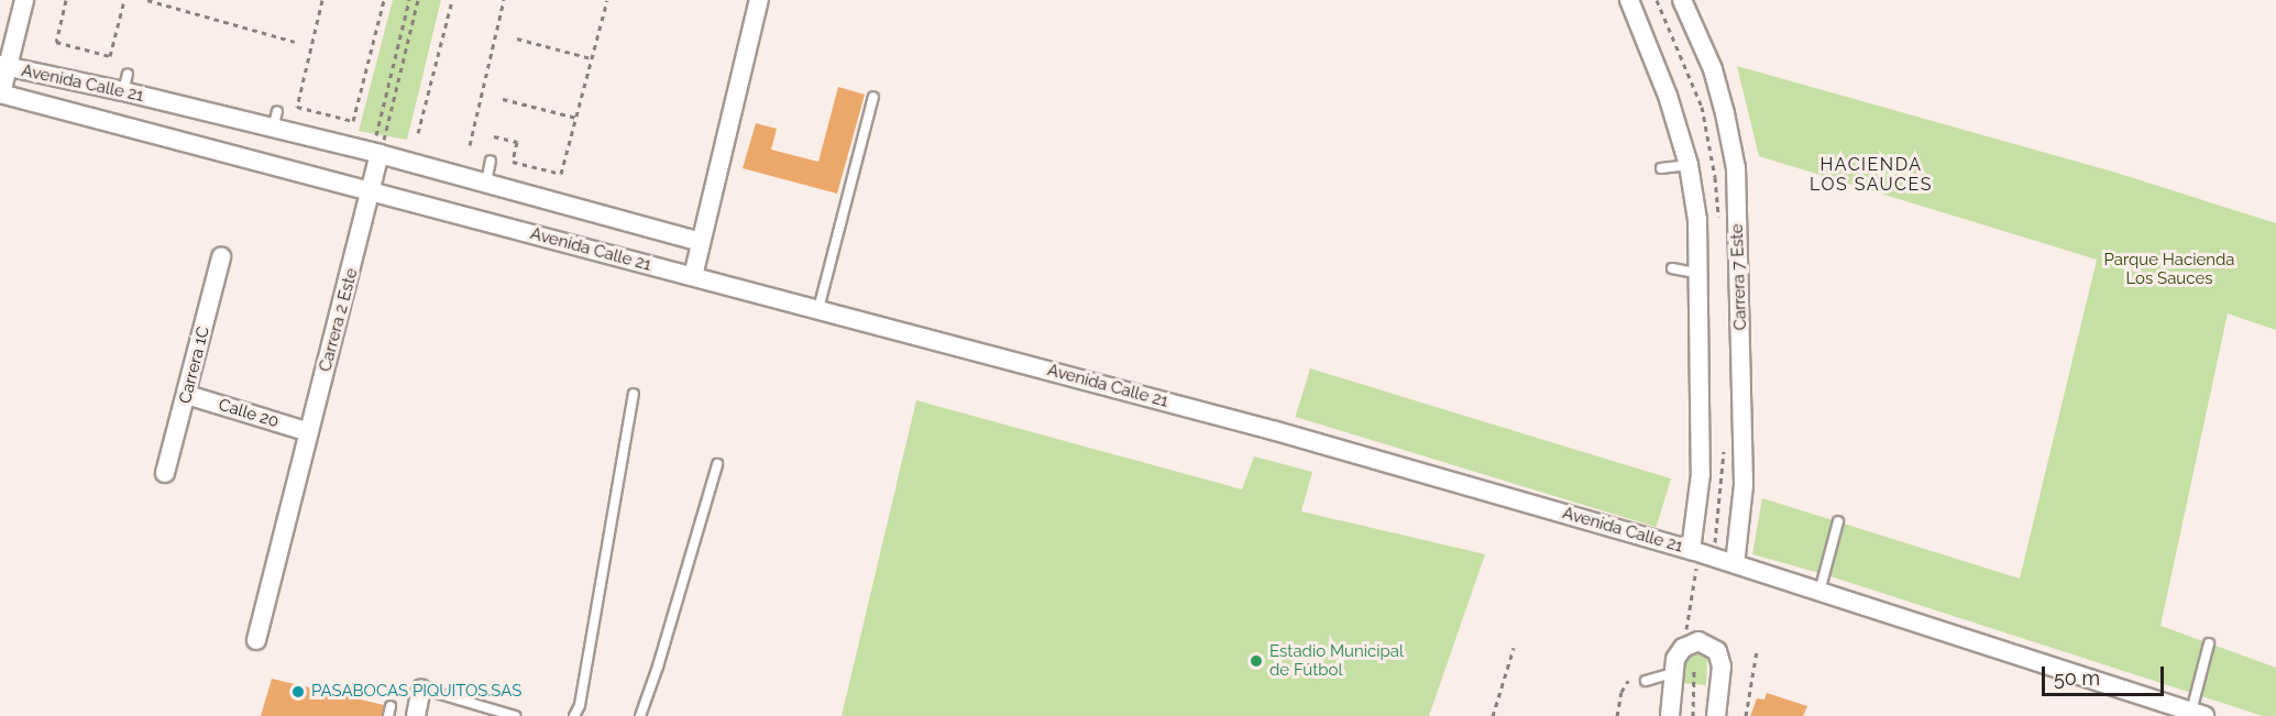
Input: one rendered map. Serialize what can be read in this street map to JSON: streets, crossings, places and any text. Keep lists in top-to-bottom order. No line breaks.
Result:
{"streets":{"street":["Avenida Calle 21","Carrera 7 Este","Carrera 2 Este","Carrera 1C","Calle 20"]},"crossings":[["Avenida Calle 21","Carrera 7 Este"],["Avenida Calle 21","Carrera 2 Este"],["Carrera 2 Este","Calle 20"],["Carrera 1C","Calle 20"]],"districts":["HACIENDA LOS SAUCES"],"parks":["Parque Hacienda Los Sauces"],"places":["Estadio Municipal de Fútbol","PASABOCAS PIQUITOS.SAS"],"scale_bar":"50 m"}
